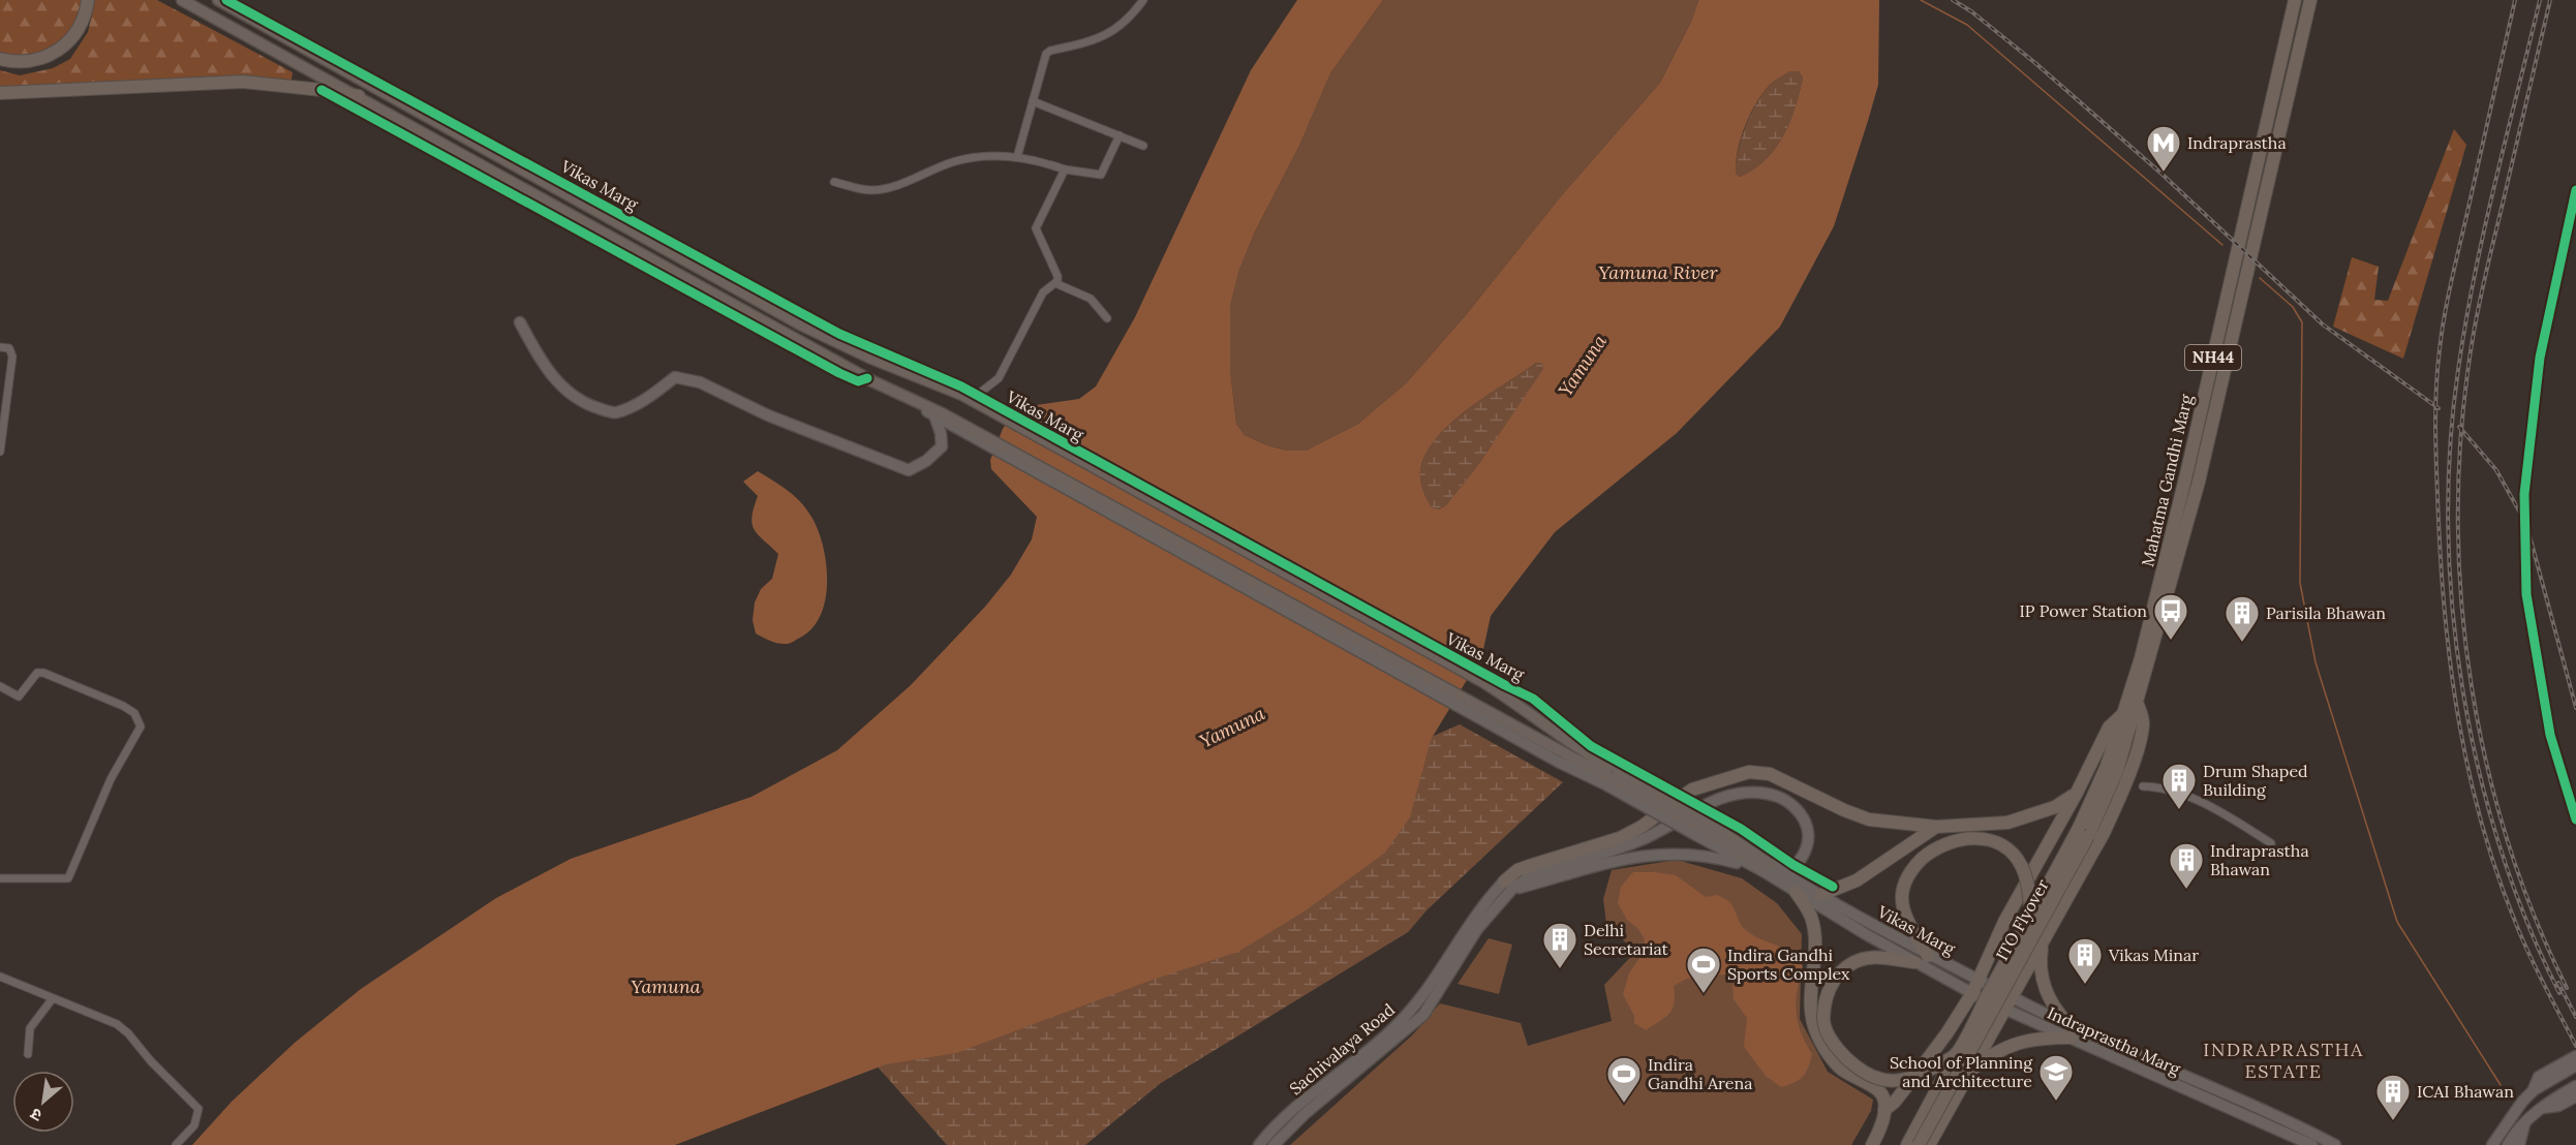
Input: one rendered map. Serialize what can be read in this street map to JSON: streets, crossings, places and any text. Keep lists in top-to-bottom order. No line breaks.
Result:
{"streets":{"highway":["NH44","Mahatma Gandhi Marg","ITO Flyover"],"main road":["Vikas Marg","Indraprastha Marg","Sachivalaya Road"]},"crossings":[["Vikas Marg","Indraprastha Marg"],["Mahatma Gandhi Marg","ITO Flyover"]],"districts":["INDRAPRASTHA ESTATE"],"water":["Yamuna River","Yamuna"],"places":{"metro station":["Indraprastha"],"bus stop":["IP Power Station"],"building":["Parisila Bhawan","Drum Shaped Building","Indraprastha Bhawan","Delhi Secretariat","Vikas Minar","ICAI Bhawan"],"sports":["Indira Gandhi Sports Complex","Indira Gandhi Arena"],"school or university":["School of Planning and Architecture"]},"north":"bottom left"}
